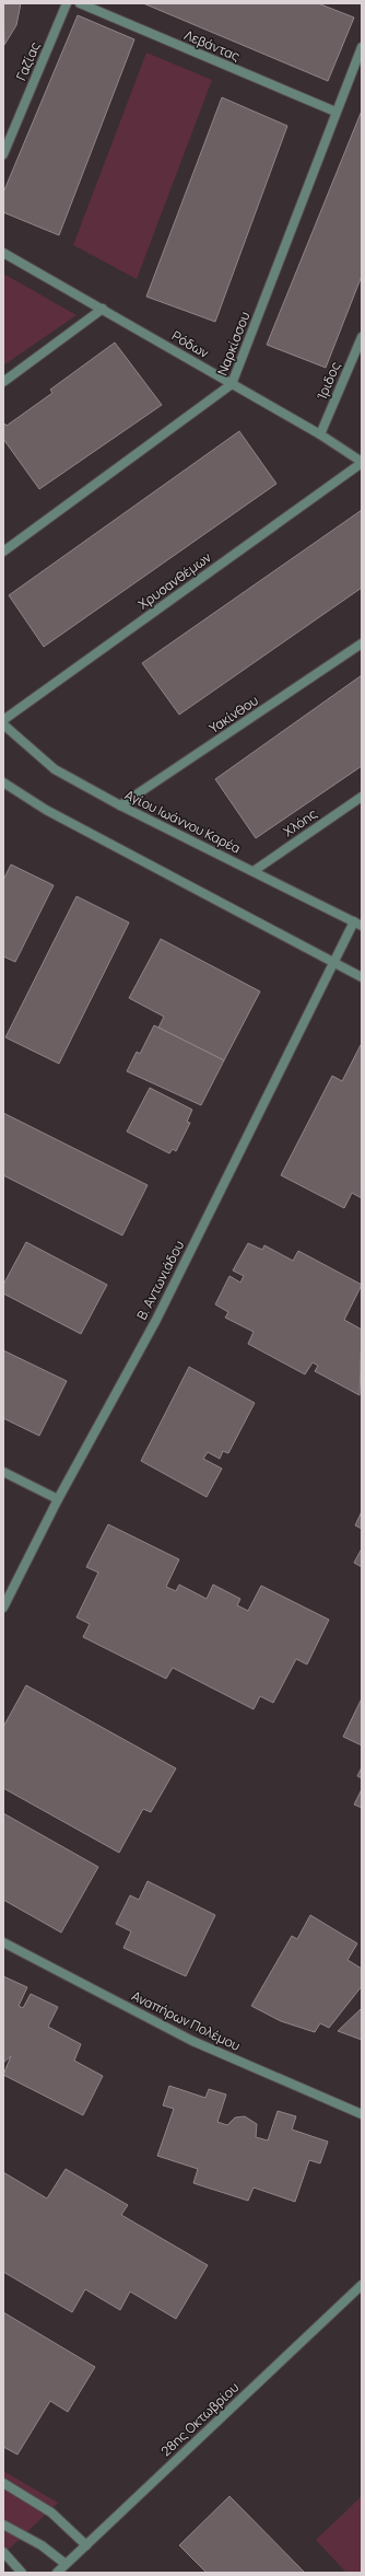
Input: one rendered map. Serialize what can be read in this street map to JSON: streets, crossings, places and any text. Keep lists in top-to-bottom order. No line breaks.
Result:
{"streets":{"street":["Λεβάντας","Γαζίας","Ναρκίσσου","Ρόδων","Ίριδος","Χρυσανθέμων","Υακίνθου","Αγίου Ιωάννου Καρέα","Χλόης","Β. Αντωνιάδου","Αναπήρων Πολέμου","28ης Οκτωβρίου"]},"crossings":[["Λεβάντας","Ναρκίσσου"],["Ναρκίσσου","Ρόδων"],["Ρόδων","Ίριδος"],["Ρόδων","Χρυσανθέμων"],["Υακίνθου","Αγίου Ιωάννου Καρέα"],["Αγίου Ιωάννου Καρέα","Χλόης"],["Αγίου Ιωάννου Καρέα","Β. Αντωνιάδου"]]}
